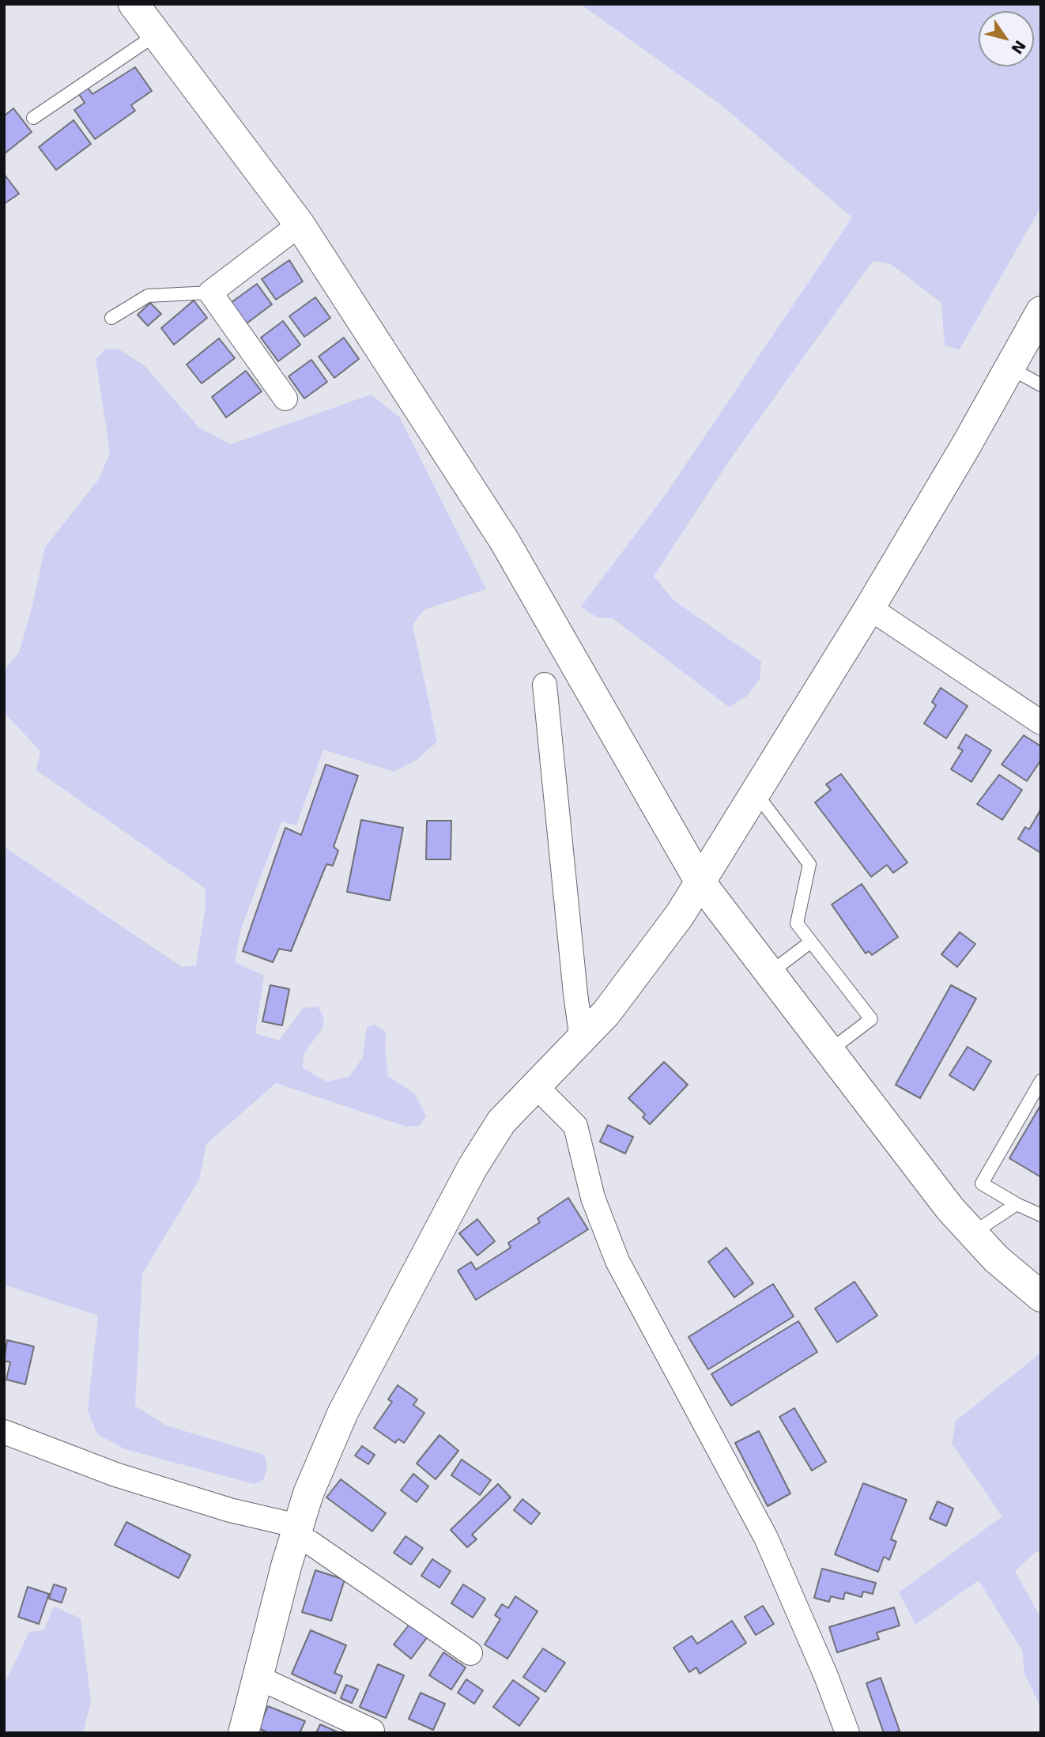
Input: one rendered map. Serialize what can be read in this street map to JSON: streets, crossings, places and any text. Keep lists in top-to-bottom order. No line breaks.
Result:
{"north":"bottom right"}
